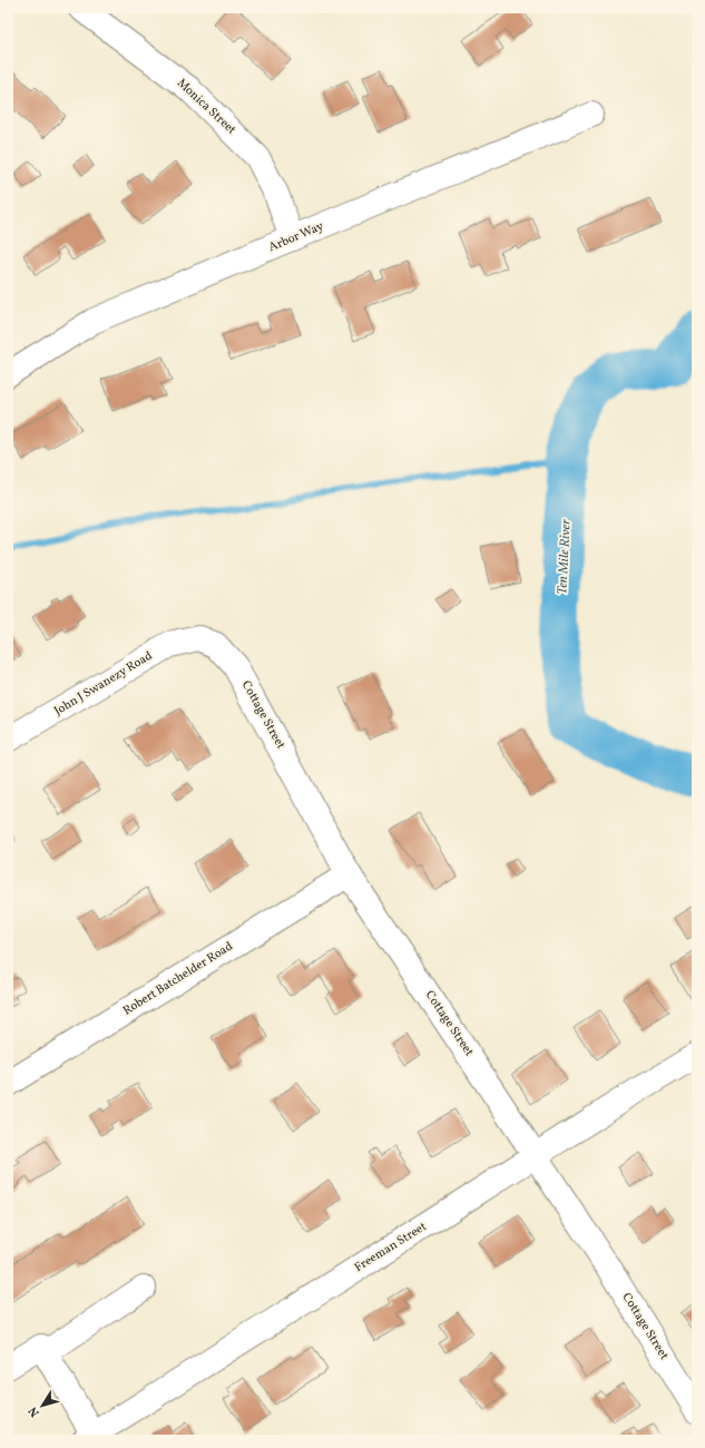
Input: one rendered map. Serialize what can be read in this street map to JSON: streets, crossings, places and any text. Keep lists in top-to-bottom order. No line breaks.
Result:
{"streets":{"street":["Monica Street","Arbor Way","John J Swanezy Road","Cottage Street","Robert Batchelder Road","Freeman Street"]},"crossings":[["Monica Street","Arbor Way"],["John J Swanezy Road","Cottage Street"],["Cottage Street","Robert Batchelder Road"],["Cottage Street","Freeman Street"]],"water":["Ten Mile River"],"north":"bottom left"}
